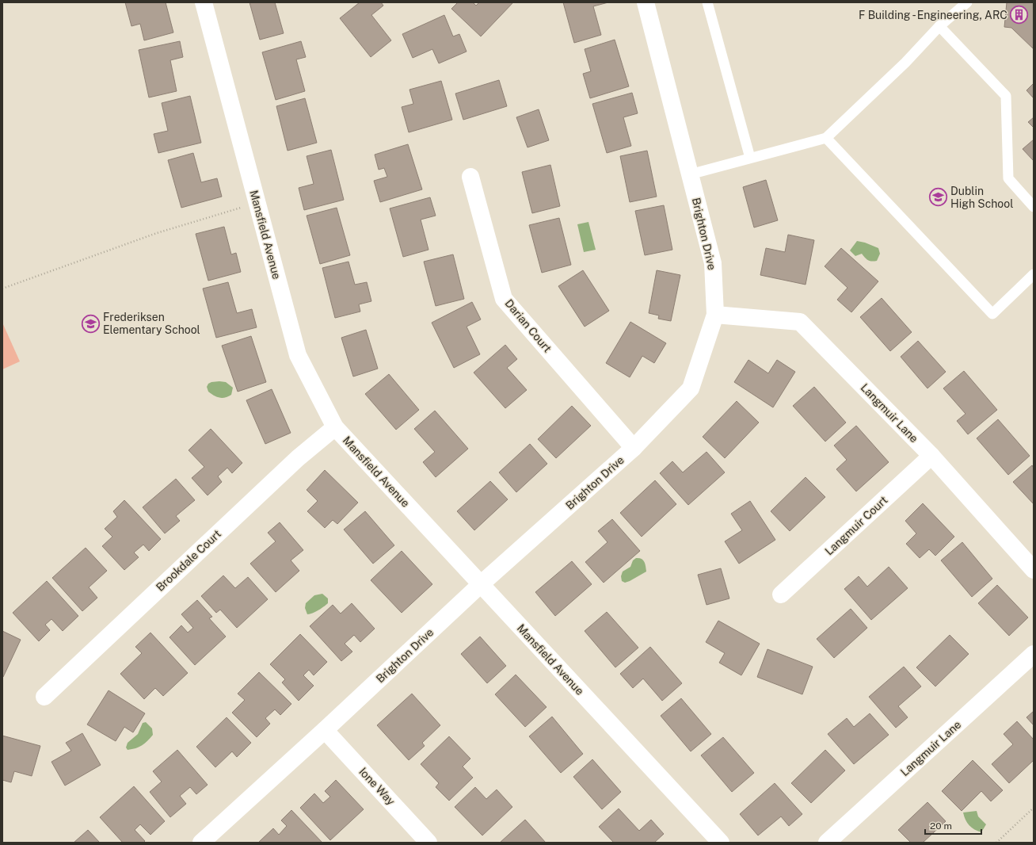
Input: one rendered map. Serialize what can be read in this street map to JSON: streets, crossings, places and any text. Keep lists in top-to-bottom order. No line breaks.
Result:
{"streets":{"street":["Brighton Drive","Mansfield Avenue","Darian Court","Langmuir Lane","Langmuir Court","Brookdale Court","Ione Way"]},"crossings":[["Brighton Drive","Mansfield Avenue"],["Brighton Drive","Darian Court"],["Brighton Drive","Langmuir Lane"],["Brighton Drive","Ione Way"],["Mansfield Avenue","Brookdale Court"],["Langmuir Lane","Langmuir Court"]],"places":{"building":["F Building - Engineering, ARC"],"school or university":["Dublin High School","Frederiksen Elementary School"]},"scale_bar":"20 m"}
